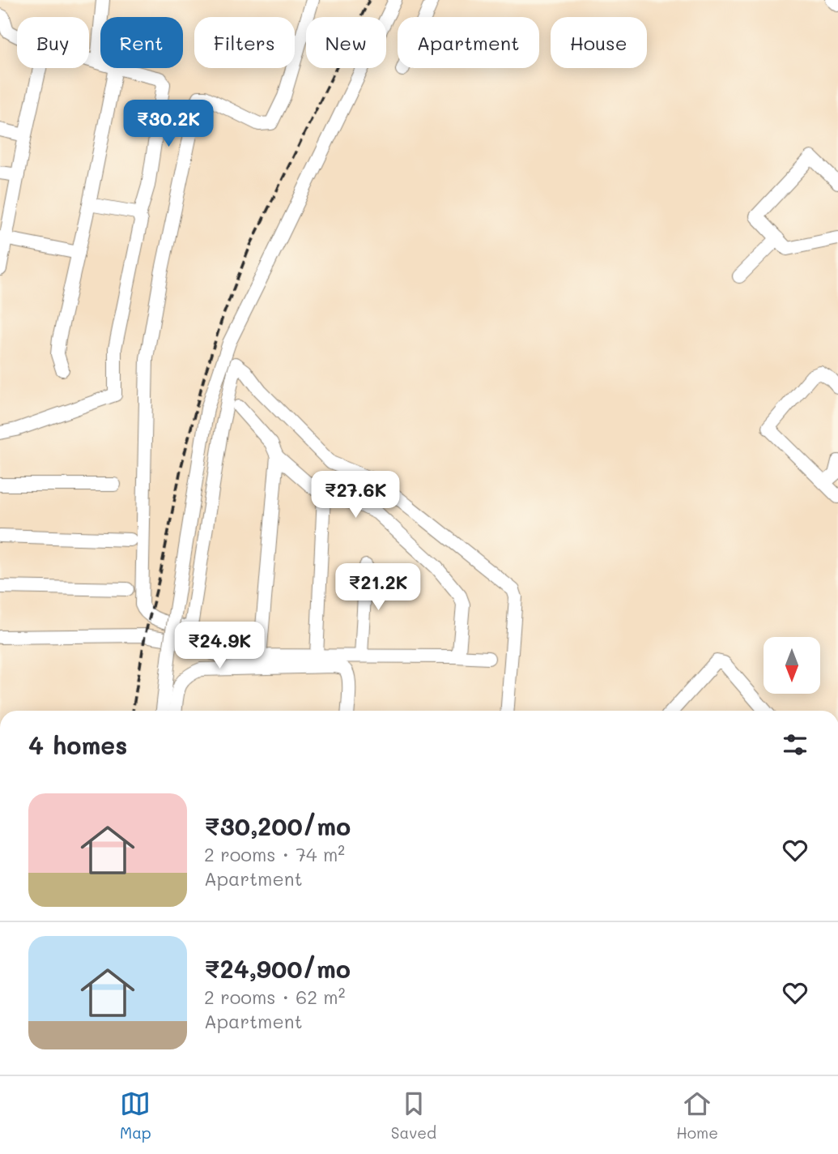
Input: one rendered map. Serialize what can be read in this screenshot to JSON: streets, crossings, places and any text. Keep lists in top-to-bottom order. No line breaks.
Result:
{"north":"bottom","page":{"chip":["Buy","Rent","Filters","New","Apartment","House"],"price":["₹30.2K","₹27.6K","₹21.2K","₹24.9K"],"heading":"4 homes","list":[{"name":"₹30,200/mo","note":"2 rooms · 74 m² · Apartment"},{"name":"₹24,900/mo","note":"2 rooms · 62 m² · Apartment"}],"tabs":["Map","Saved","Home"]}}
